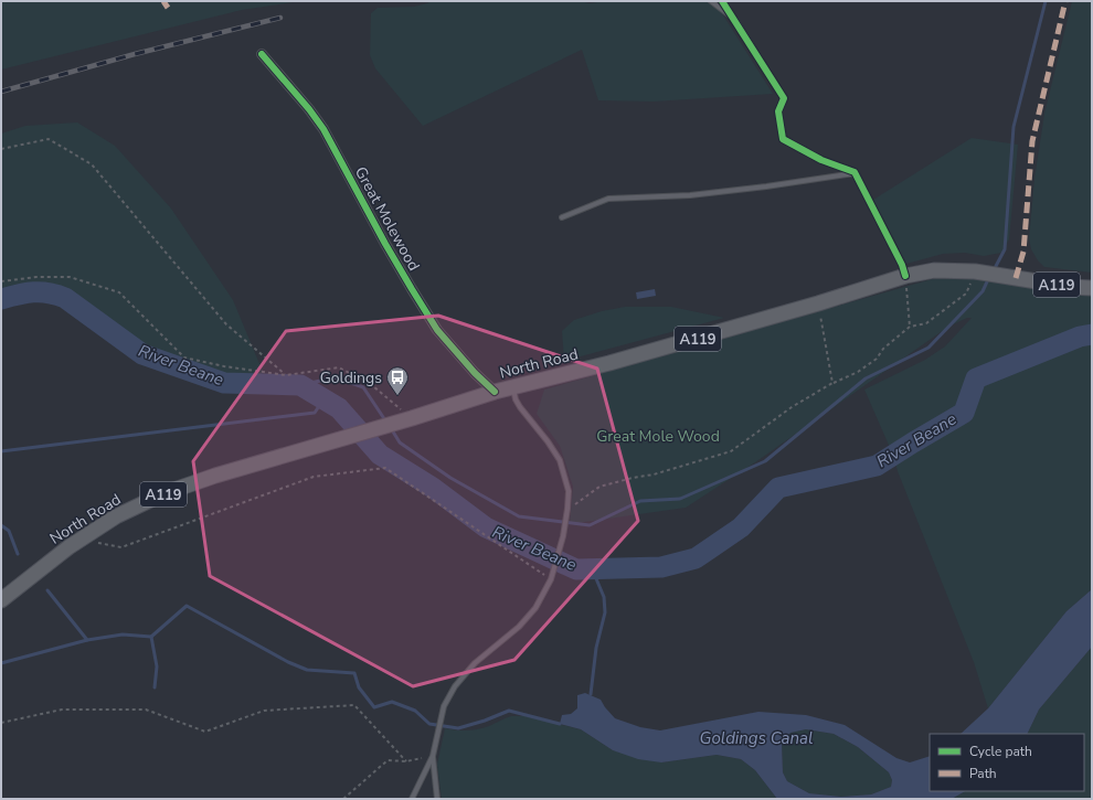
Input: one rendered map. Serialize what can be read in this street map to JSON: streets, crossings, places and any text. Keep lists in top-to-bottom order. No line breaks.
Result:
{"streets":{"main road":["A119","North Road"],"street":["Great Molewood"]},"crossings":[["Great Molewood","North Road"]],"water":["River Beane","Goldings Canal"],"parks":["Great Mole Wood"],"places":{"bus stop":["Goldings"]},"legend":["Cycle path","Path"]}
